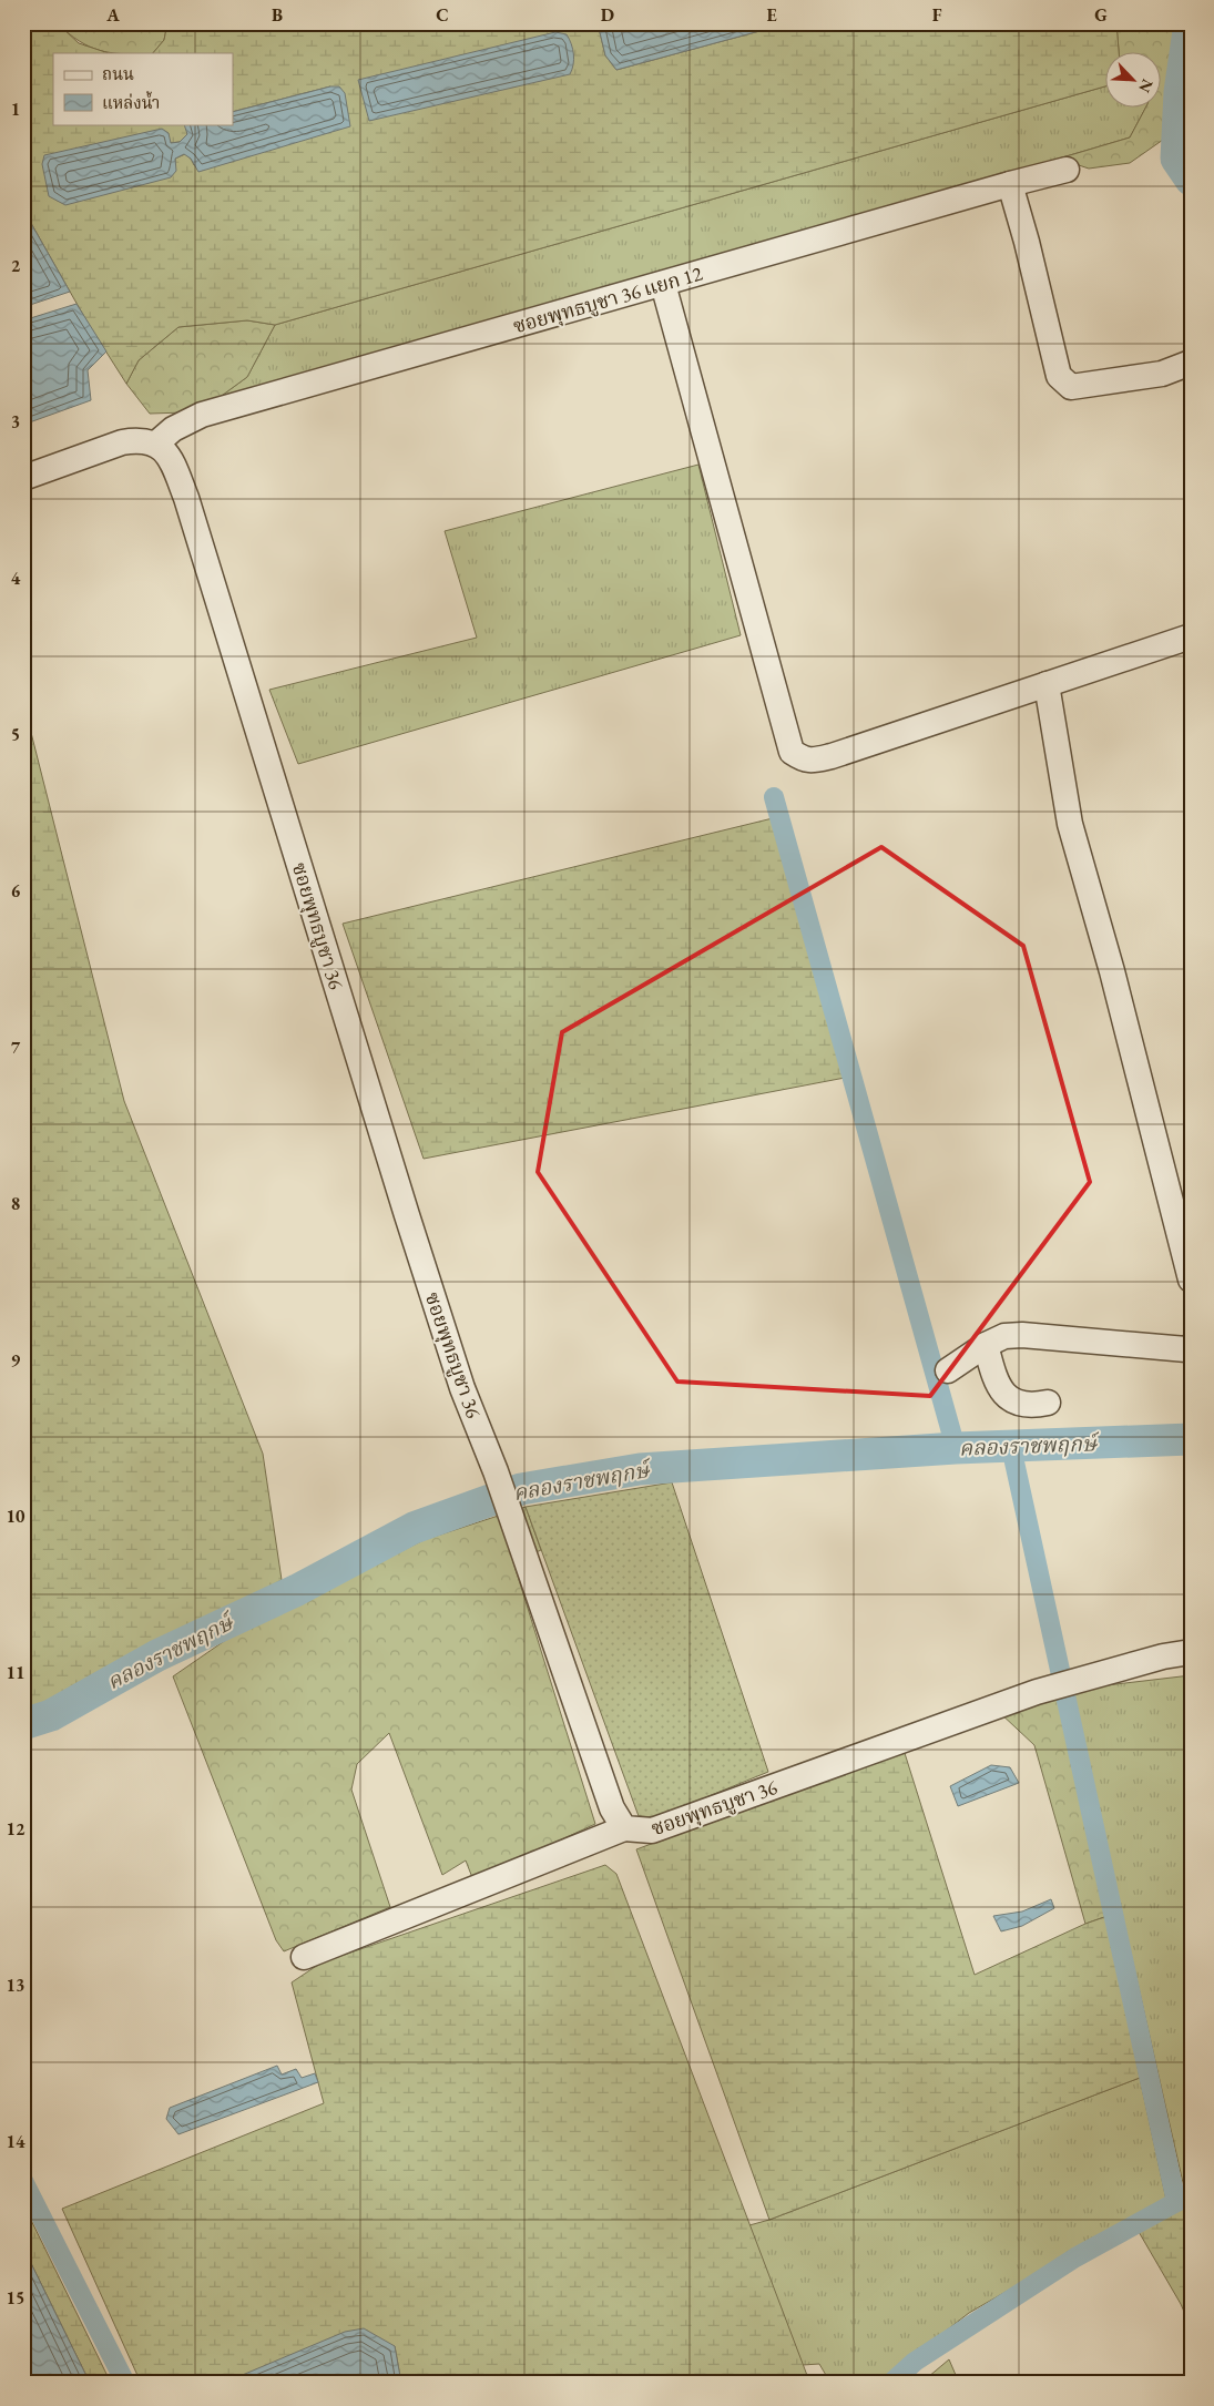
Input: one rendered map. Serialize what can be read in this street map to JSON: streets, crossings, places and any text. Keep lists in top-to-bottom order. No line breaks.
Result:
{"streets":{"street":["ซอยพุทธบูชา 36 แยก 12","ซอยพุทธบูชา 36"]},"crossings":[["ซอยพุทธบูชา 36 แยก 12","ซอยพุทธบูชา 36"]],"water":["คลองราชพฤกษ์"],"legend":["ถนน","แหล่งน้ำ"],"north":"bottom right","grid":{"columns":["A","B","C","D","E","F","G"],"rows":["1","2","3","4","5","6","7","8","9","10","11","12","13","14","15"]}}
